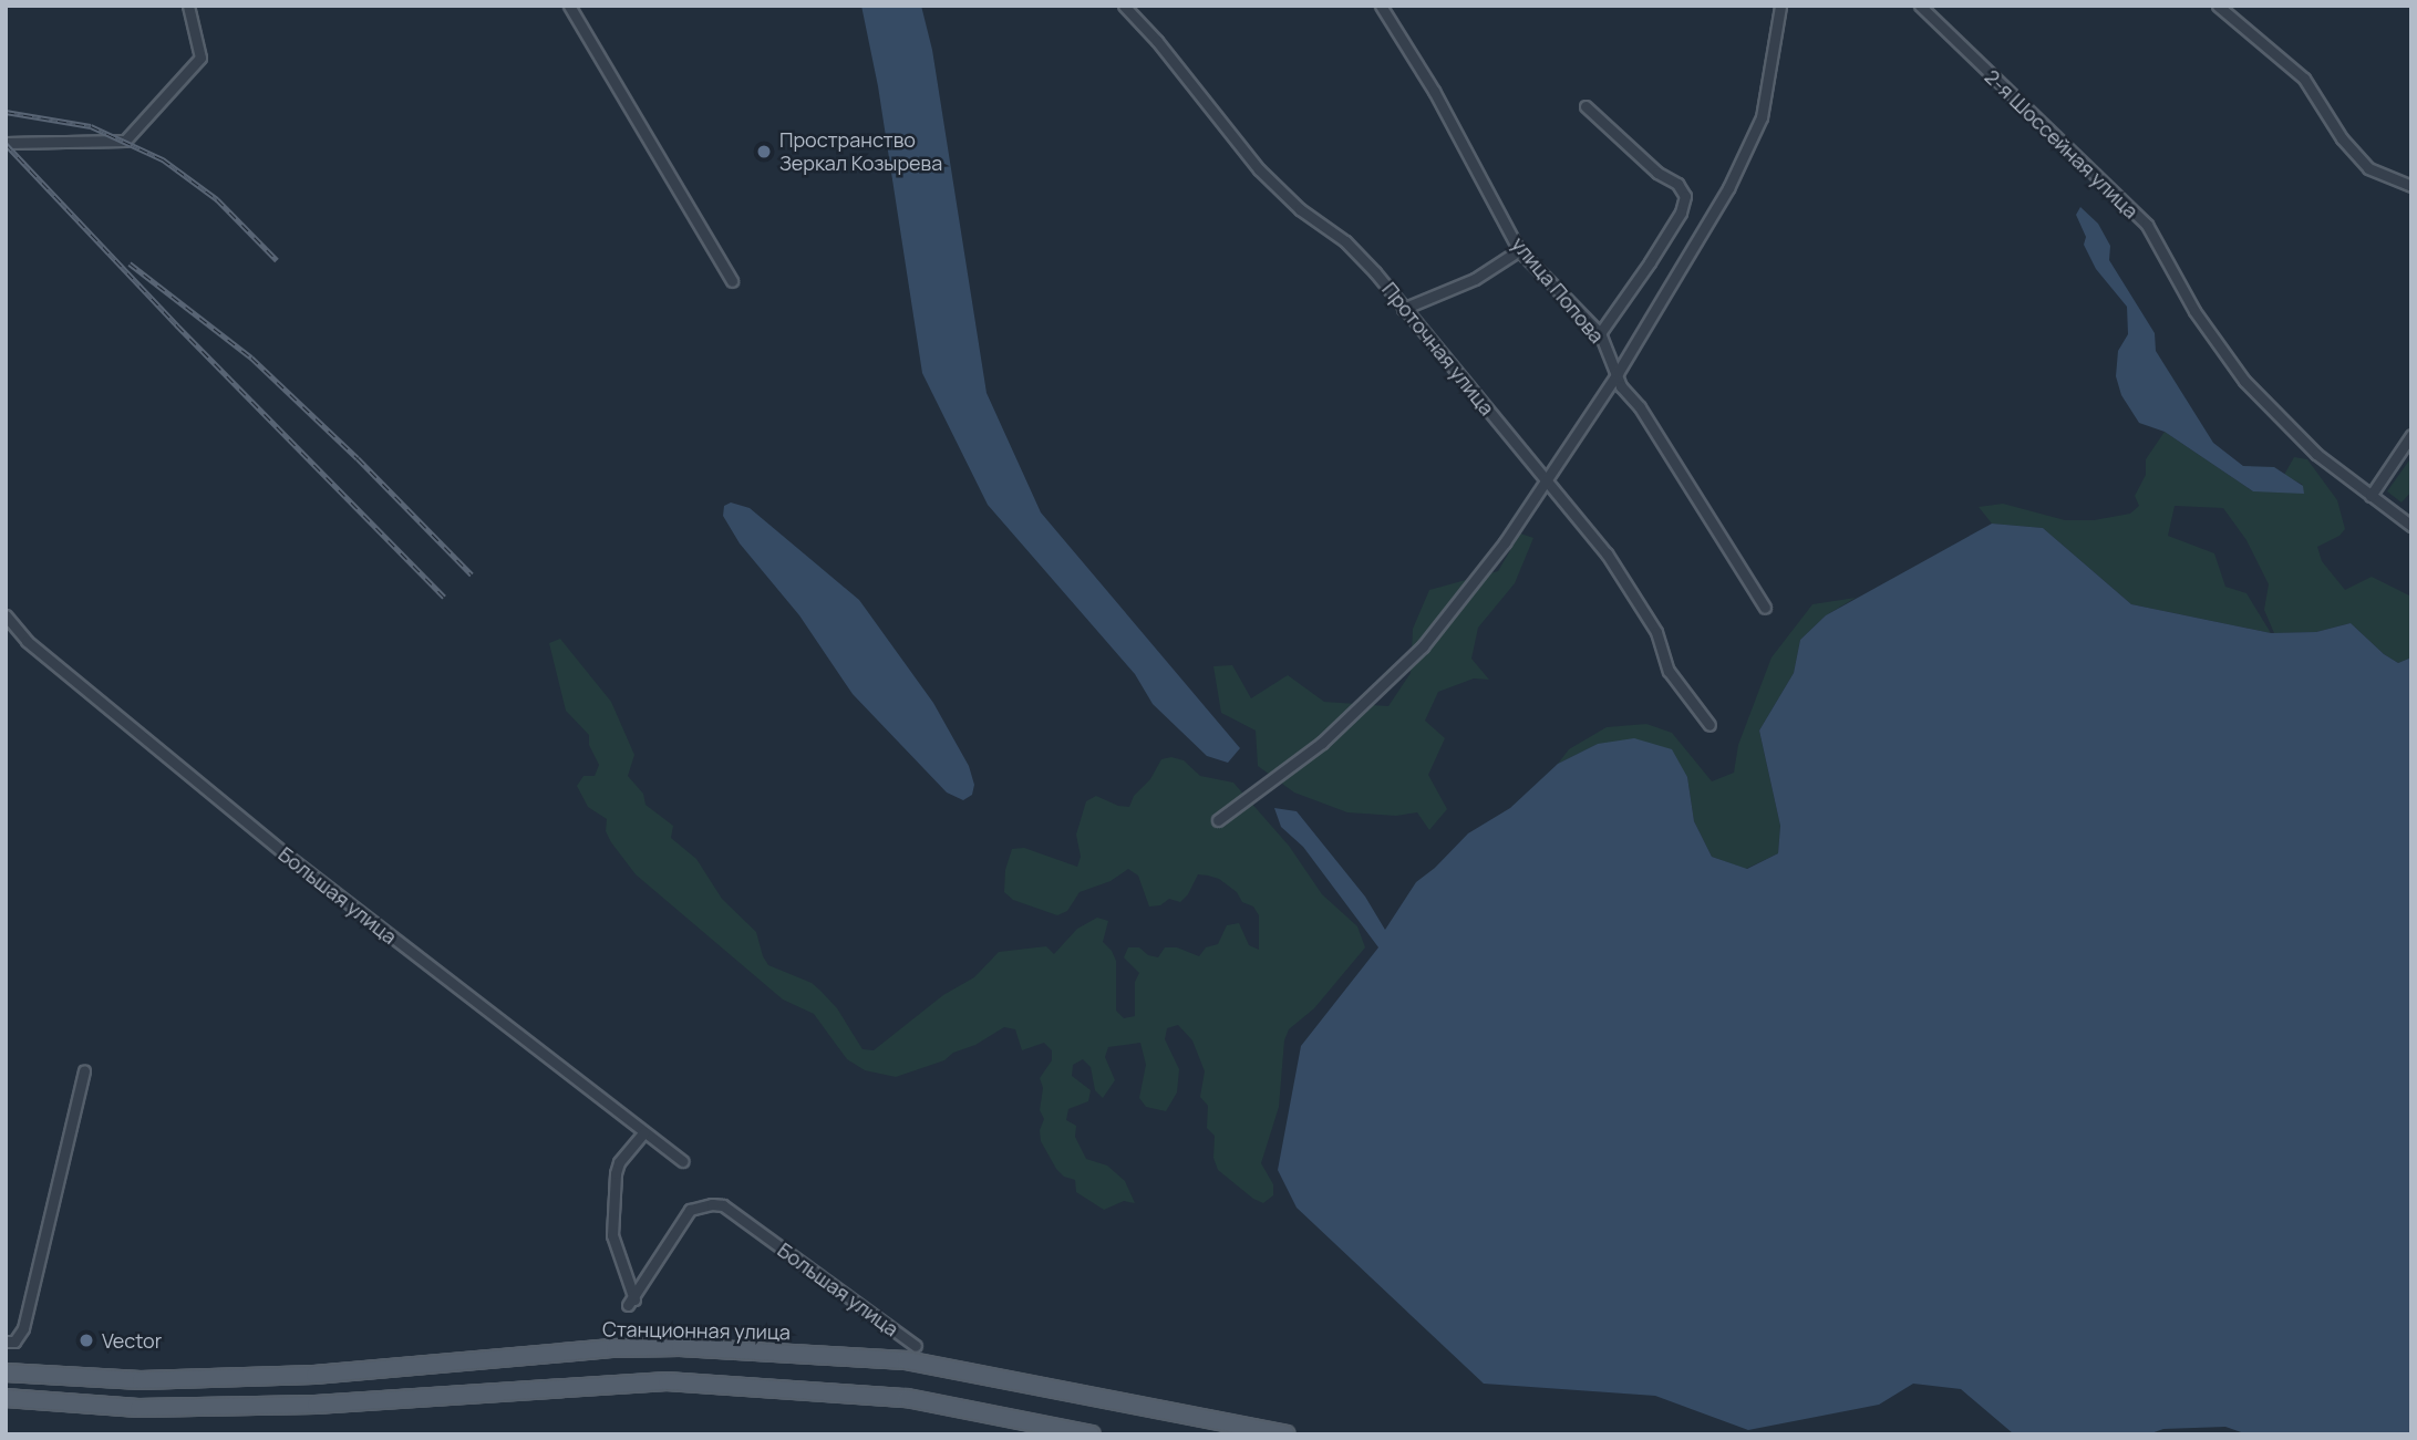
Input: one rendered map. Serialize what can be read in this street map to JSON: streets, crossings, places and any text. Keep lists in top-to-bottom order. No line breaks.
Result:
{"streets":{"main road":["Станционная улица"],"street":["2-я Шоссейная улица","улица Попова","Проточная улица","Большая улица"]},"places":["Пространство Зеркал Козырева","Vector"]}
